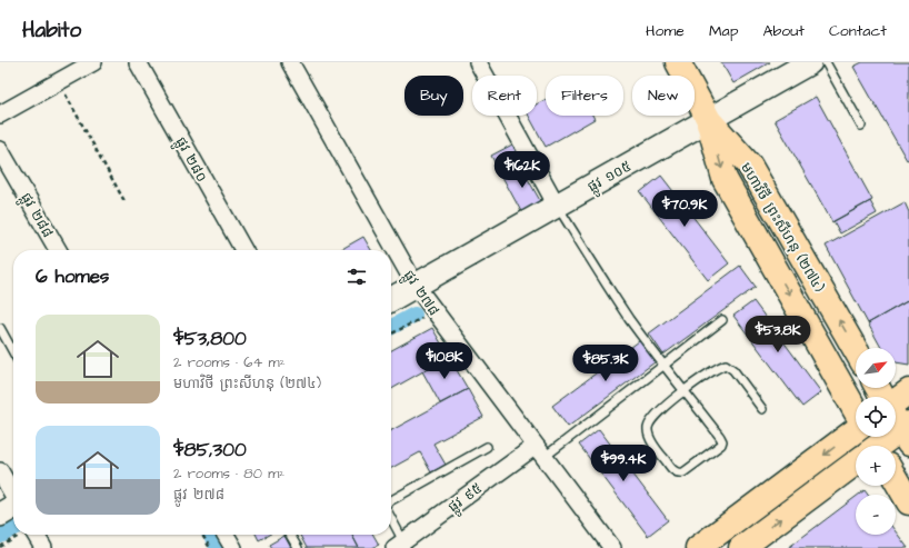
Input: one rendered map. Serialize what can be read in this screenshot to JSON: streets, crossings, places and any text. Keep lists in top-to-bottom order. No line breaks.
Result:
{"streets":{"main road":["មហាវិថី ព្រះសីហនុ (២៧៤)"],"street":["ផ្លូវ ២៨០","ផ្លូវ ១០៥","ផ្លូវ ២៨៨","ផ្លូវ ២៧៨","ផ្លូវ ៩៥"]},"crossings":[["ផ្លូវ ១០៥","មហាវិថី ព្រះសីហនុ (២៧៤)"],["ផ្លូវ ១០៥","ផ្លូវ ២៧៨"],["ផ្លូវ ២៧៨","ផ្លូវ ៩៥"]],"north":"top right","page":{"header":"Habito","nav":["Home","Map","About","Contact"],"chip":["Buy","Rent","Filters","New"],"price":["$162K","$70.9K","$53.8K","$108K","$85.3K","$99.4K"],"heading":"6 homes","list":[{"name":"$53,800","note":"2 rooms · 64 m² · មហាវិថី ព្រះសីហនុ (២៧៤)"},{"name":"$85,300","note":"2 rooms · 80 m² · ផ្លូវ ២៧៨"}],"map_buttons":["+","−"]}}
